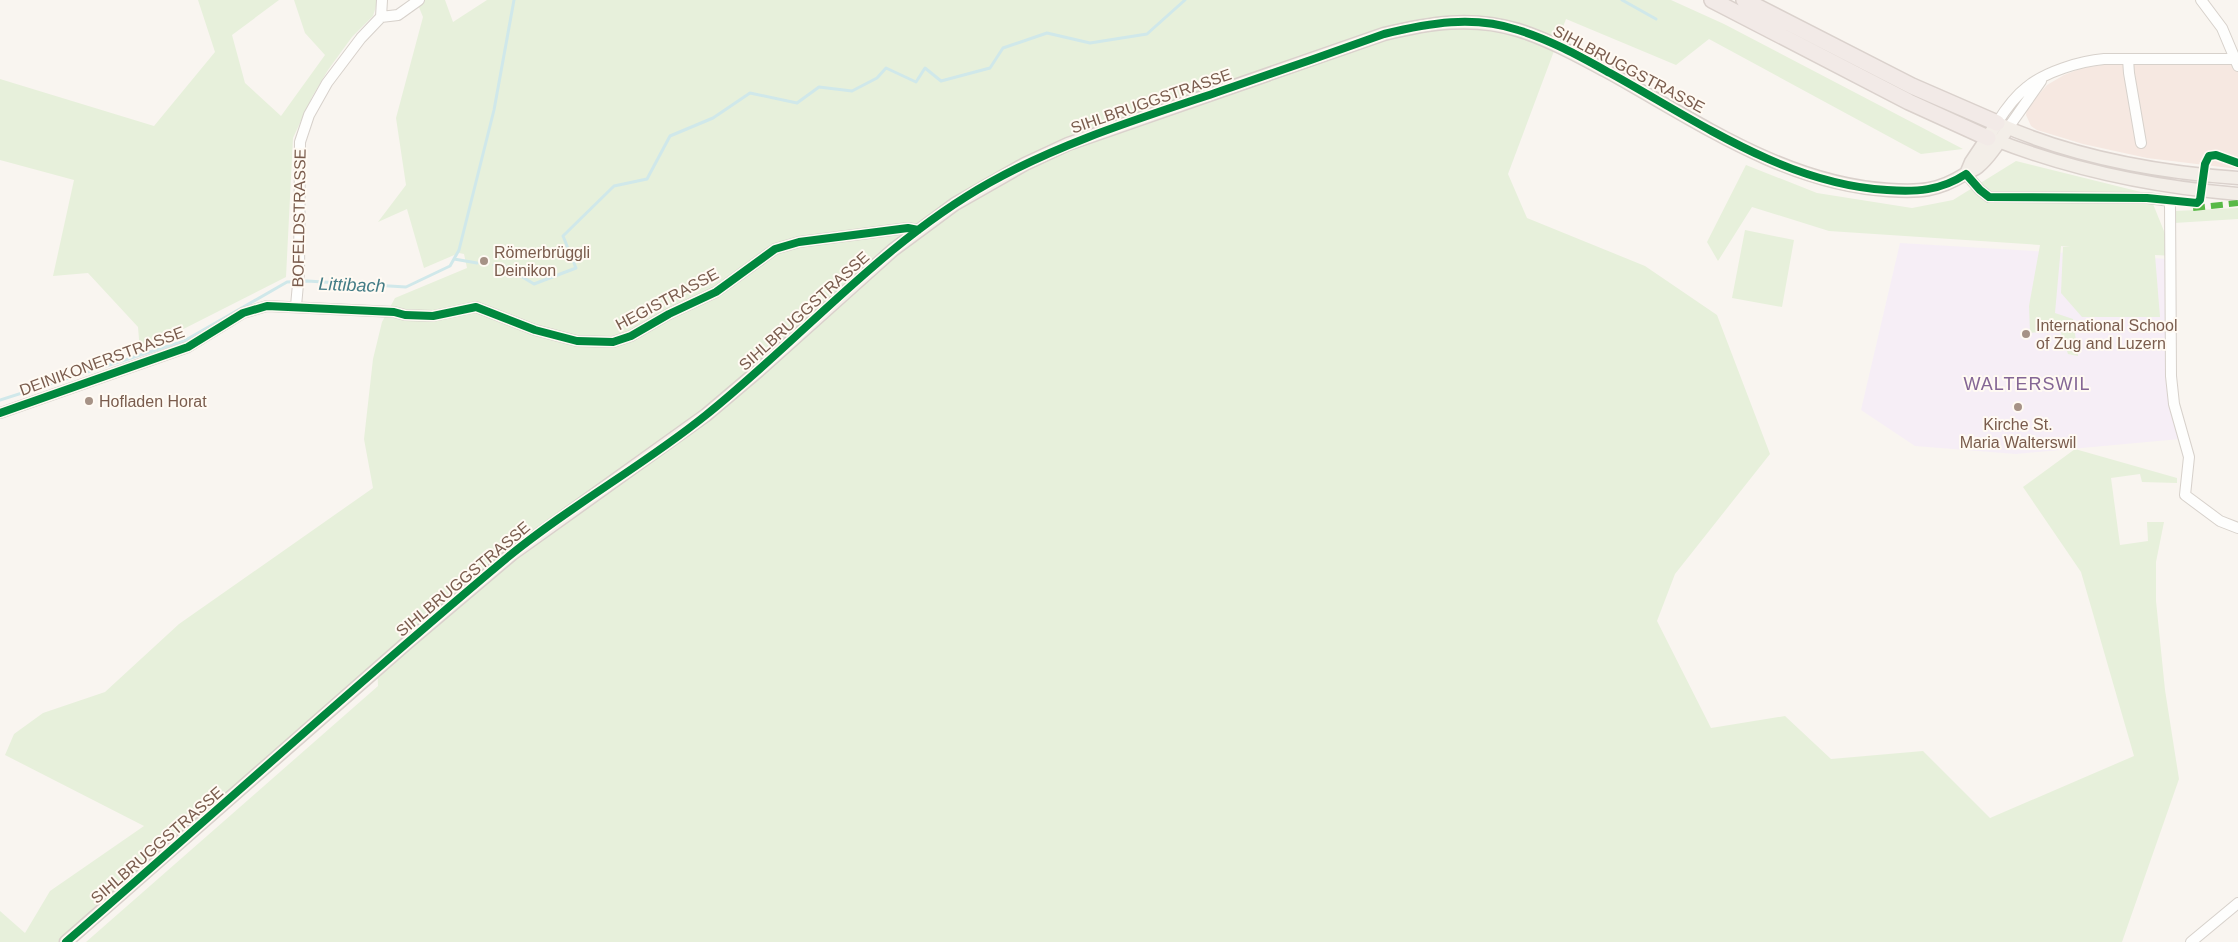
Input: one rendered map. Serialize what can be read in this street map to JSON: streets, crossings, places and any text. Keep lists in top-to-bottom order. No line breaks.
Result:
{"streets":{"main road":["SIHLBRUGGSTRASSE"],"street":["BOFELDSTRASSE","HEGISTRASSE","DEINIKONERSTRASSE"]},"crossings":[["SIHLBRUGGSTRASSE","HEGISTRASSE"],["BOFELDSTRASSE","HEGISTRASSE"],["BOFELDSTRASSE","DEINIKONERSTRASSE"],["HEGISTRASSE","DEINIKONERSTRASSE"]],"districts":["WALTERSWIL"],"water":["Littibach"],"places":["Römerbrüggli Deinikon","International School of Zug and Luzern","Hofladen Horat","Kirche St. Maria Walterswil"]}
